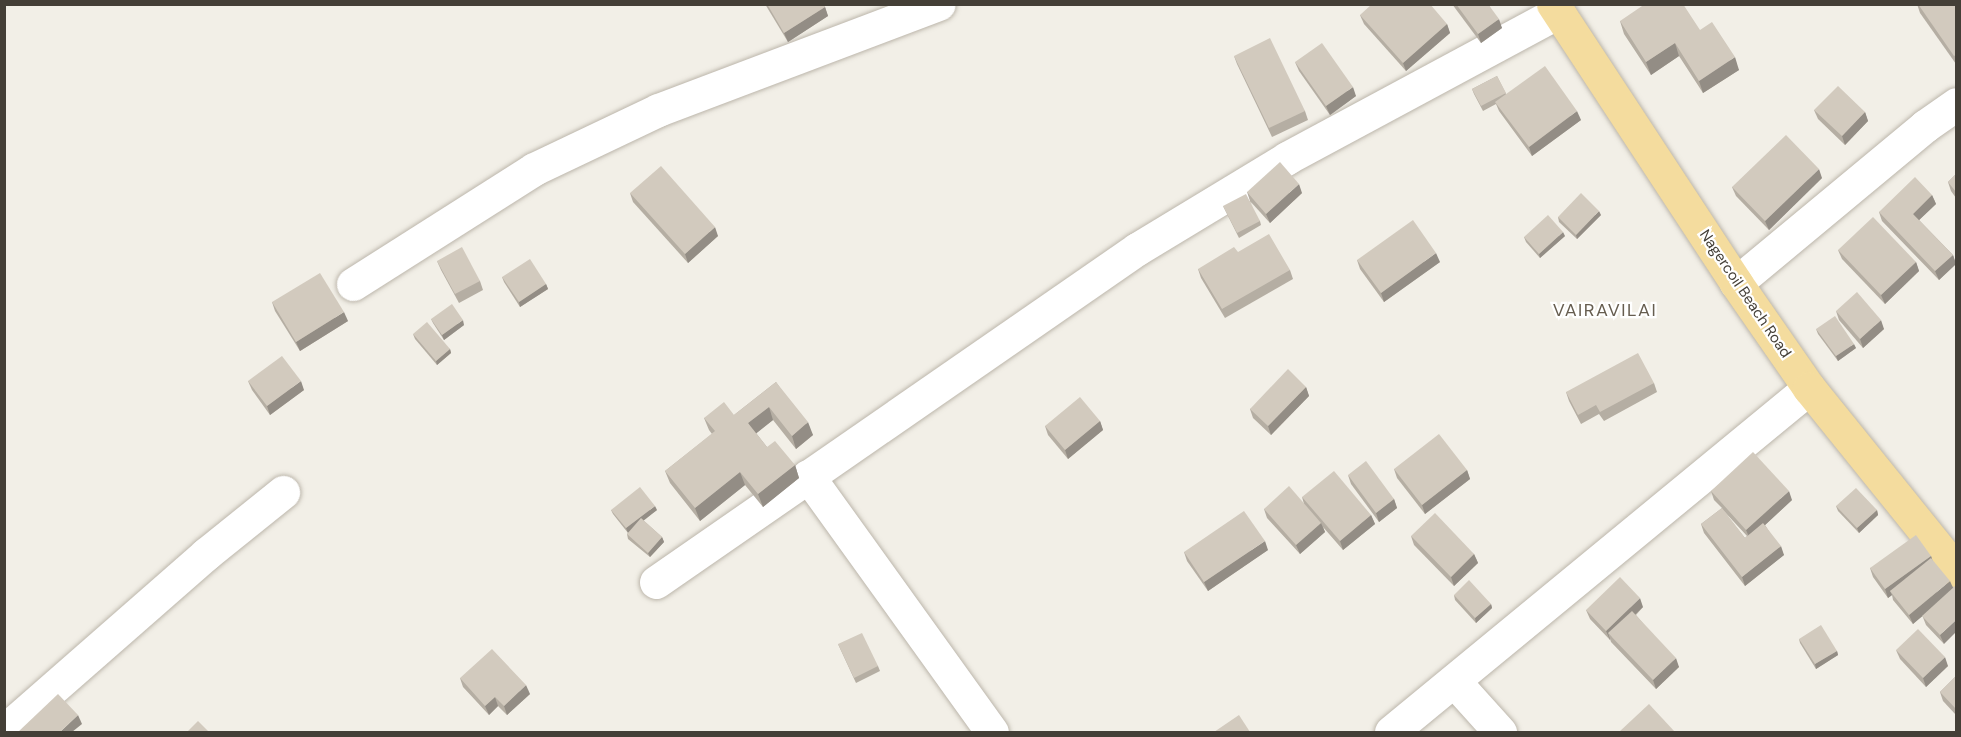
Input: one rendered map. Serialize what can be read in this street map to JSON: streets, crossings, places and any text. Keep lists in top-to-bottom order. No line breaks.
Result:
{"streets":{"main road":["Nagercoil Beach Road"]},"districts":["VAIRAVILAI"]}
